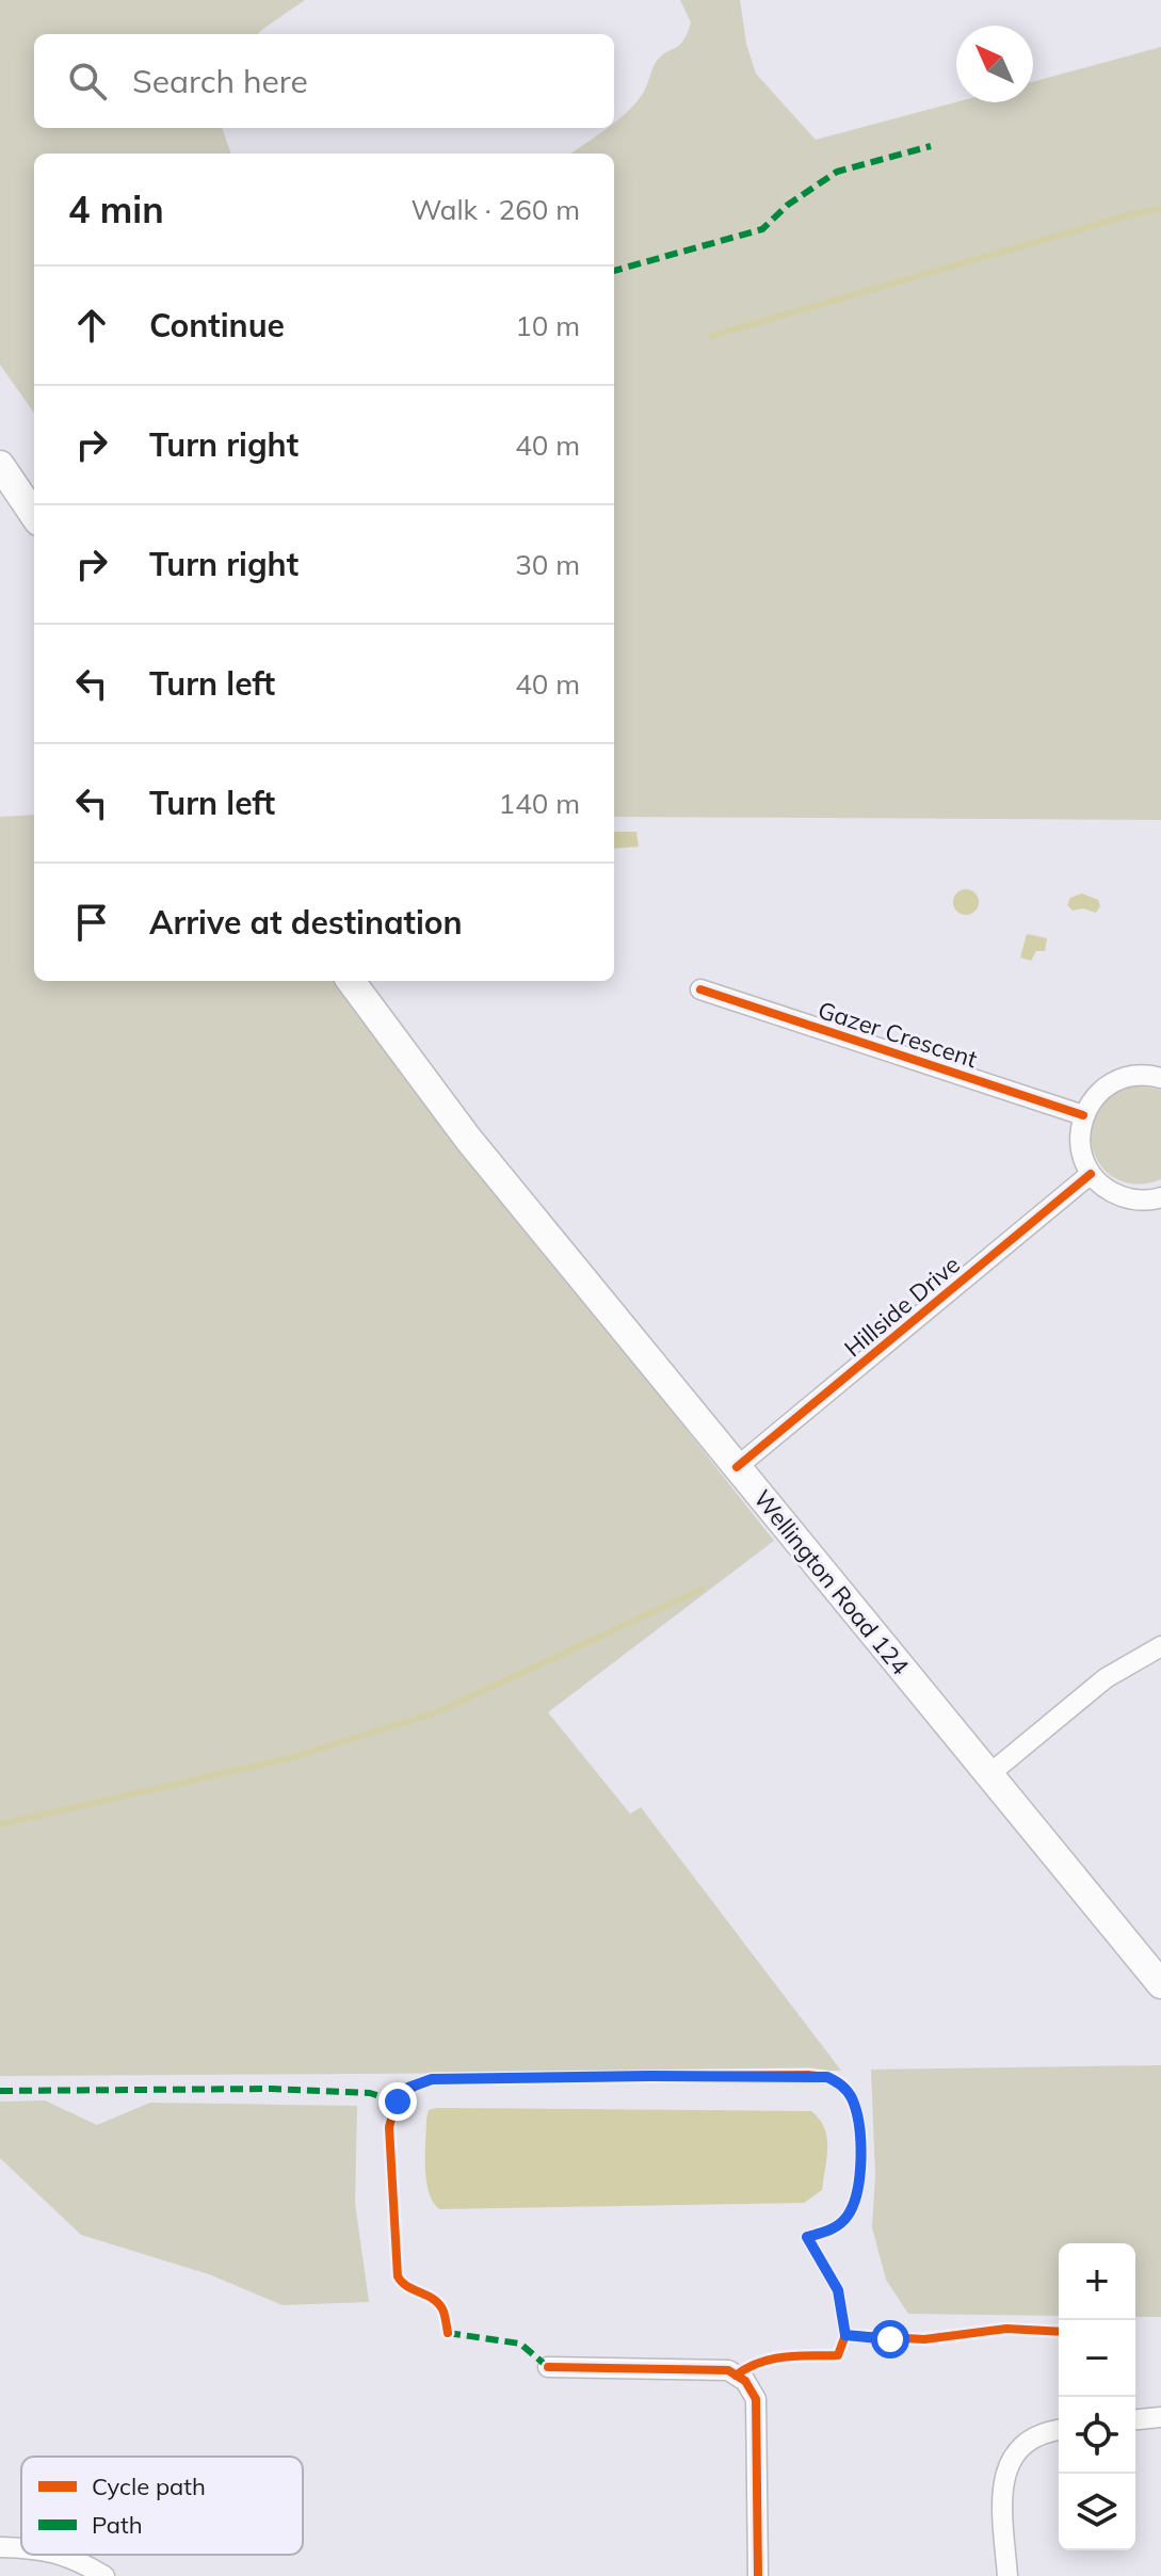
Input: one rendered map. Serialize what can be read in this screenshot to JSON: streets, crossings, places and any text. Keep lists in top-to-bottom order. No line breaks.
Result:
{"streets":{"main road":["Wellington Road 124"],"street":["Gazer Crescent","Hillside Drive"]},"crossings":[["Hillside Drive","Wellington Road 124"]],"legend":["Cycle path","Path"],"north":"top left","page":{"search":"Search here","heading":["4 min","Walk · 260 m"],"list":[["Continue","10 m"],["Turn right","40 m"],["Turn right","30 m"],["Turn left","40 m"],["Turn left","140 m"],"Arrive at destination"],"map_buttons":["+","−"]}}
